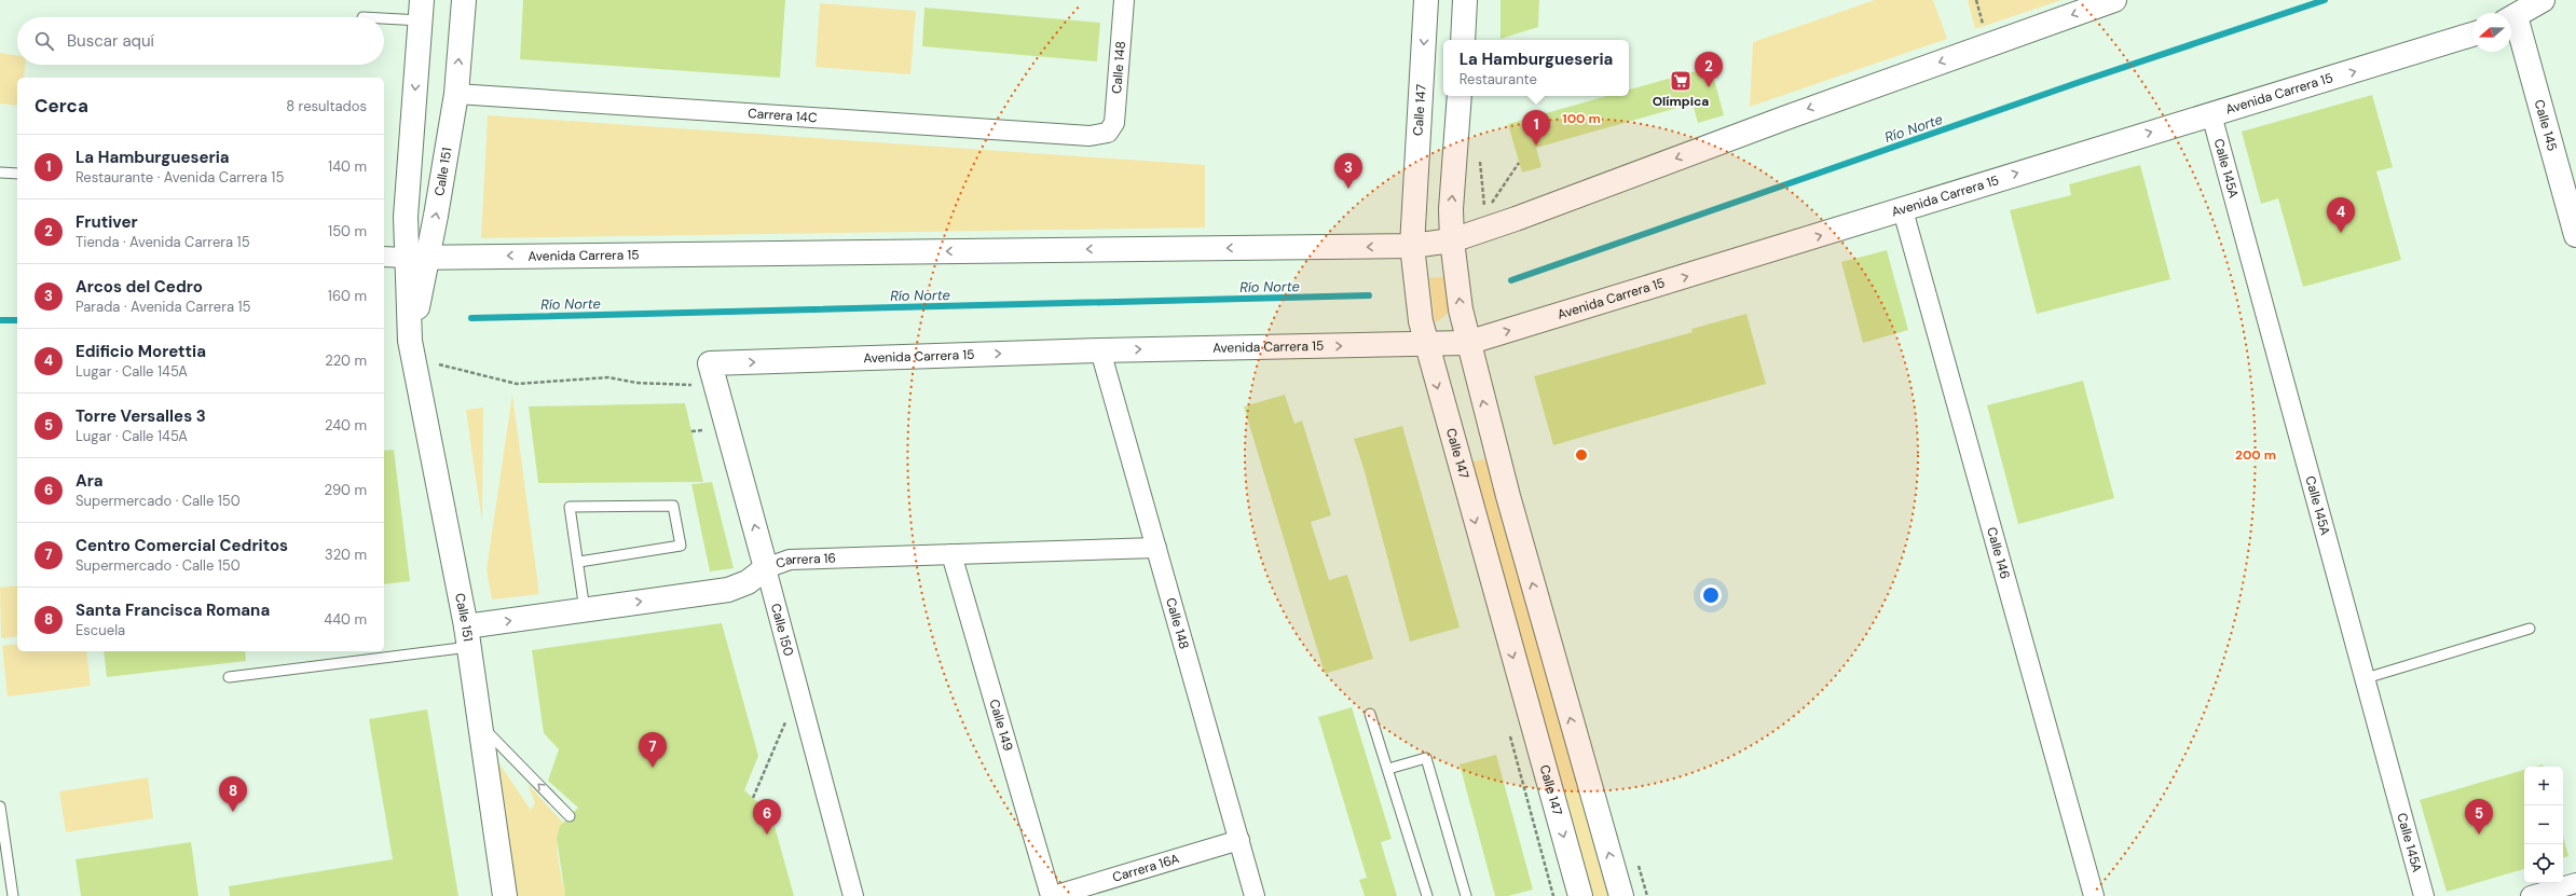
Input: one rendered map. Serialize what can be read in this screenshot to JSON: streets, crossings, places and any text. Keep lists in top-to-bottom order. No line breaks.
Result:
{"streets":{"main road":["Avenida Carrera 15","Calle 147","Calle 145","Calle 151","Carrera 16","Calle 150"],"street":["Calle 148","Carrera 14C","Calle 145A","Calle 146","Calle 149","Carrera 16A"]},"crossings":[["Calle 148","Avenida Carrera 15"],["Calle 148","Carrera 14C"],["Calle 148","Carrera 16"],["Calle 148","Carrera 16A"],["Avenida Carrera 15","Calle 147"],["Avenida Carrera 15","Calle 145A"],["Avenida Carrera 15","Calle 151"],["Avenida Carrera 15","Calle 146"],["Avenida Carrera 15","Calle 150"],["Carrera 14C","Calle 151"],["Calle 151","Carrera 16"],["Carrera 16","Calle 150"],["Carrera 16","Calle 149"],["Calle 149","Carrera 16A"]],"one_way":["Carrera 16","Calle 150"],"water":["Río Norte"],"places":{"supermarket":["Olímpica"]},"north":"left","page":{"search":"Buscar aquí","popup":["La Hamburgueseria","Restaurante"],"pins":["2","1","3","4","7","8","5","6"],"heading":["Cerca","8 resultados"],"list":[{"mark":"1","name":"La Hamburgueseria","note":"Restaurante · Avenida Carrera 15","value":"140 m"},{"mark":"2","name":"Frutiver","note":"Tienda · Avenida Carrera 15","value":"150 m"},{"mark":"3","name":"Arcos del Cedro","note":"Parada · Avenida Carrera 15","value":"160 m"},{"mark":"4","name":"Edificio Morettia","note":"Lugar · Calle 145A","value":"220 m"},{"mark":"5","name":"Torre Versalles 3","note":"Lugar · Calle 145A","value":"240 m"},{"mark":"6","name":"Ara","note":"Supermercado · Calle 150","value":"290 m"},{"mark":"7","name":"Centro Comercial Cedritos","note":"Supermercado · Calle 150","value":"320 m"},{"mark":"8","name":"Santa Francisca Romana","note":"Escuela","value":"440 m"}],"map_buttons":["+","−"]},"rings":["100 m","200 m"]}
